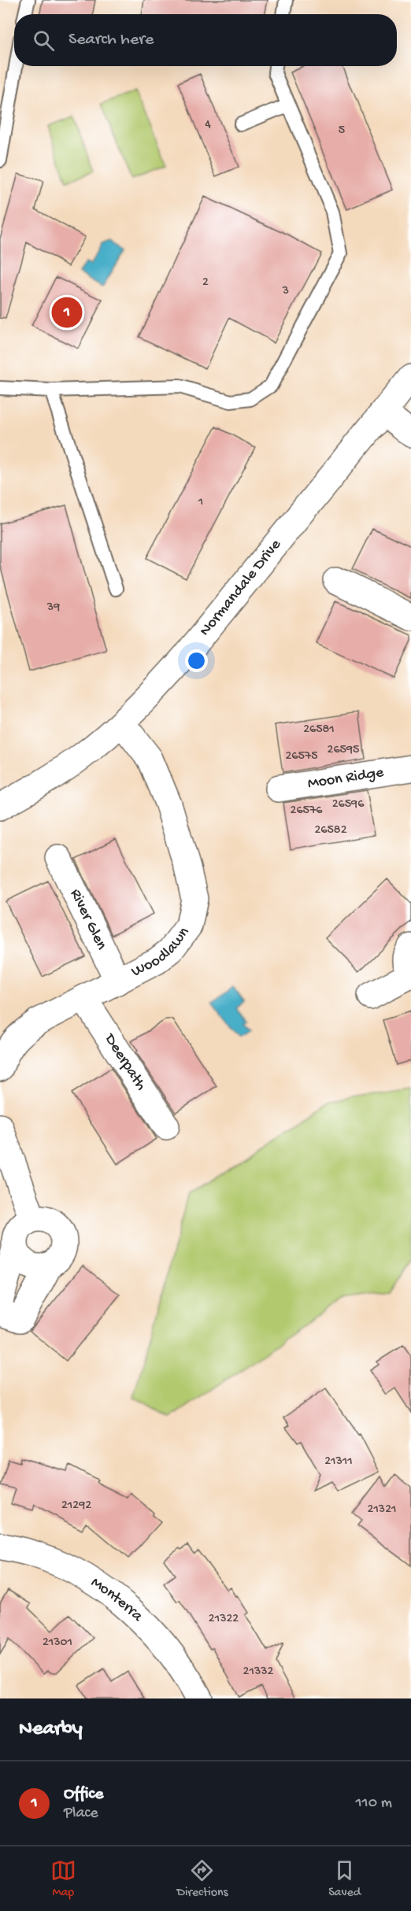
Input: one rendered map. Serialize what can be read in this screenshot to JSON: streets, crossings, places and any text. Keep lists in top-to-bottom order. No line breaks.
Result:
{"streets":{"street":["Normandale Drive","Moon Ridge","River Glen","Woodlawn","Deerpath","Monterra"]},"crossings":[["Normandale Drive","Woodlawn"],["River Glen","Woodlawn"],["Woodlawn","Deerpath"]],"house_numbers":["4","5","2","3","1","39","26581","26595","26575","26596","26576","26582","21311","21292","21321","21322","21301","21332"],"page":{"search":"Search here","pins":"1","heading":"Nearby","list":[{"mark":"1","name":"Office","note":"Place","value":"110 m"}],"nav":["Map","Directions","Saved"]}}
